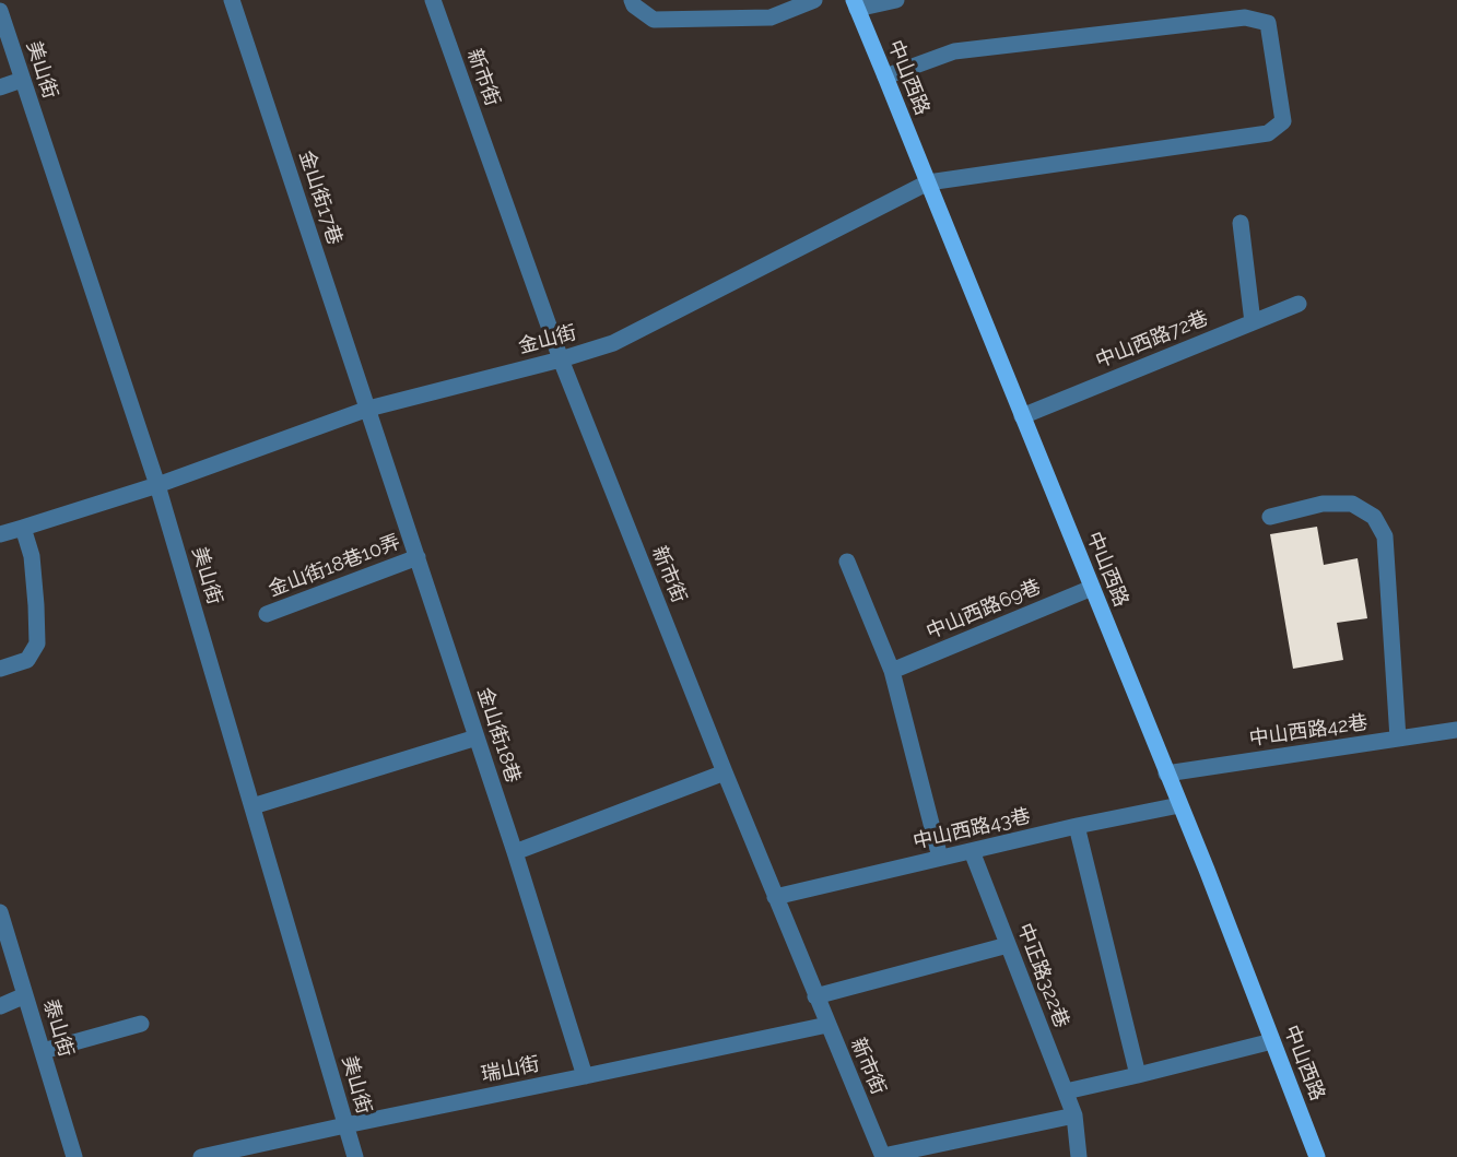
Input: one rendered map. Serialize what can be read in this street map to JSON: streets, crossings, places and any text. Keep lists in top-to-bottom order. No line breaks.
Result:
{"streets":{"main road":["中山西路"],"street":["美山街","新市街","金山街17巷","金山街","中山西路72巷","金山街18巷10弄","中山西路69巷","中山西路42巷","金山街18巷","中山西路43巷","中正路322巷","泰山街","瑞山街"]},"crossings":[["美山街","金山街"],["美山街","瑞山街"],["新市街","金山街"],["新市街","中山西路43巷"],["新市街","瑞山街"],["中山西路","金山街"],["中山西路","中山西路72巷"],["中山西路","中山西路69巷"],["中山西路","中山西路42巷"],["中山西路","中山西路43巷"],["金山街17巷","金山街"],["金山街17巷","金山街18巷"],["金山街","金山街18巷"],["金山街18巷10弄","金山街18巷"],["金山街18巷","瑞山街"],["中山西路43巷","中正路322巷"]]}
